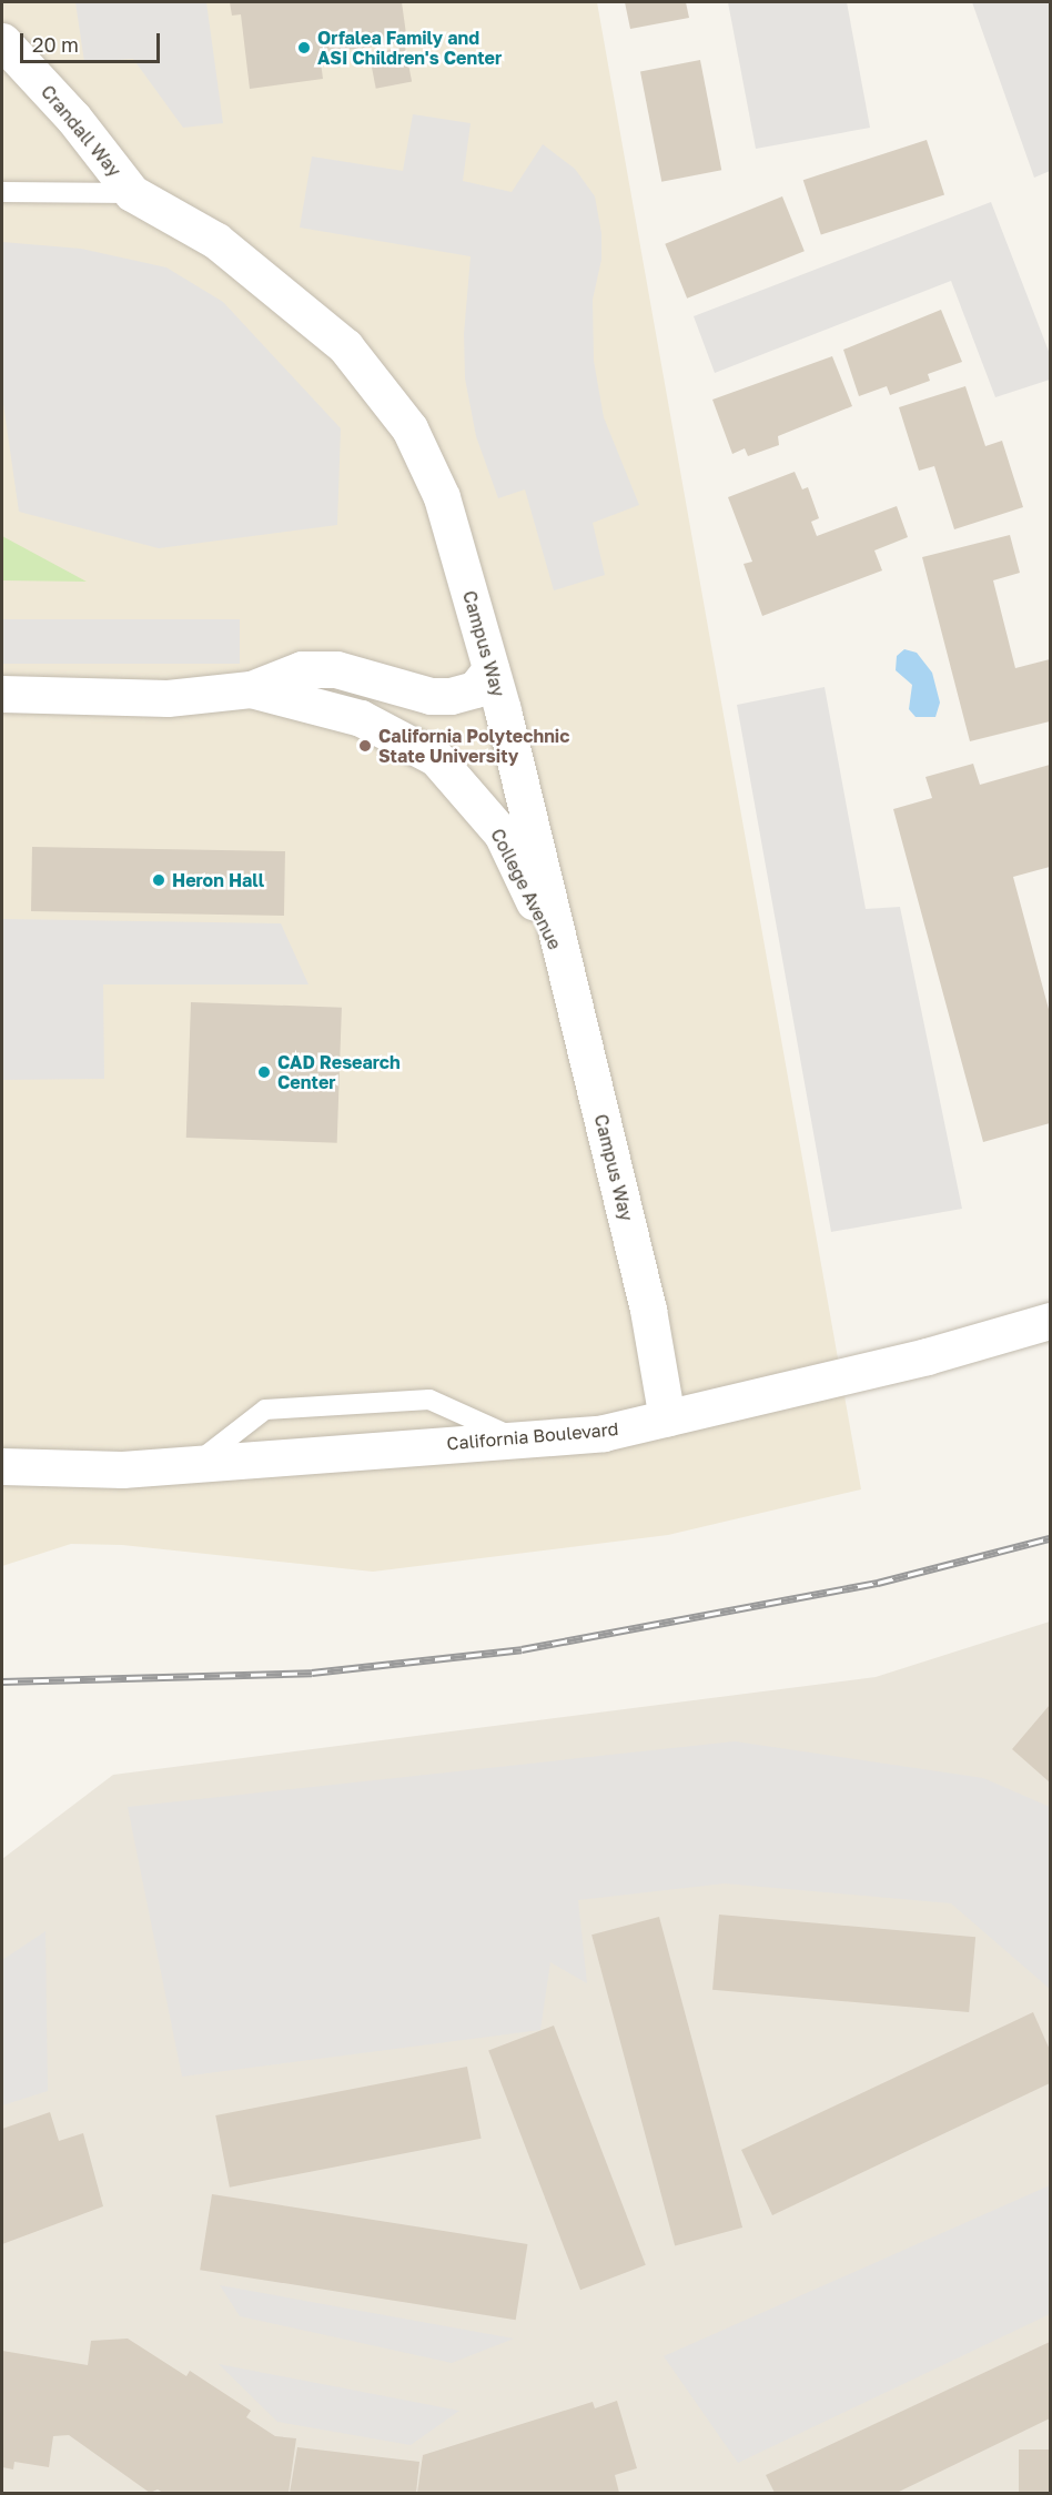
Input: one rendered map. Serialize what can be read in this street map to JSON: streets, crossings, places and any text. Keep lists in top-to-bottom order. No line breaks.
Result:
{"streets":{"street":["Crandall Way","Campus Way","College Avenue","California Boulevard"]},"crossings":[["Crandall Way","Campus Way"],["Campus Way","College Avenue"],["Campus Way","California Boulevard"]],"places":["Orfalea Family and ASI Children's Center","California Polytechnic State University","Heron Hall","CAD Research Center"],"scale_bar":"20 m"}
